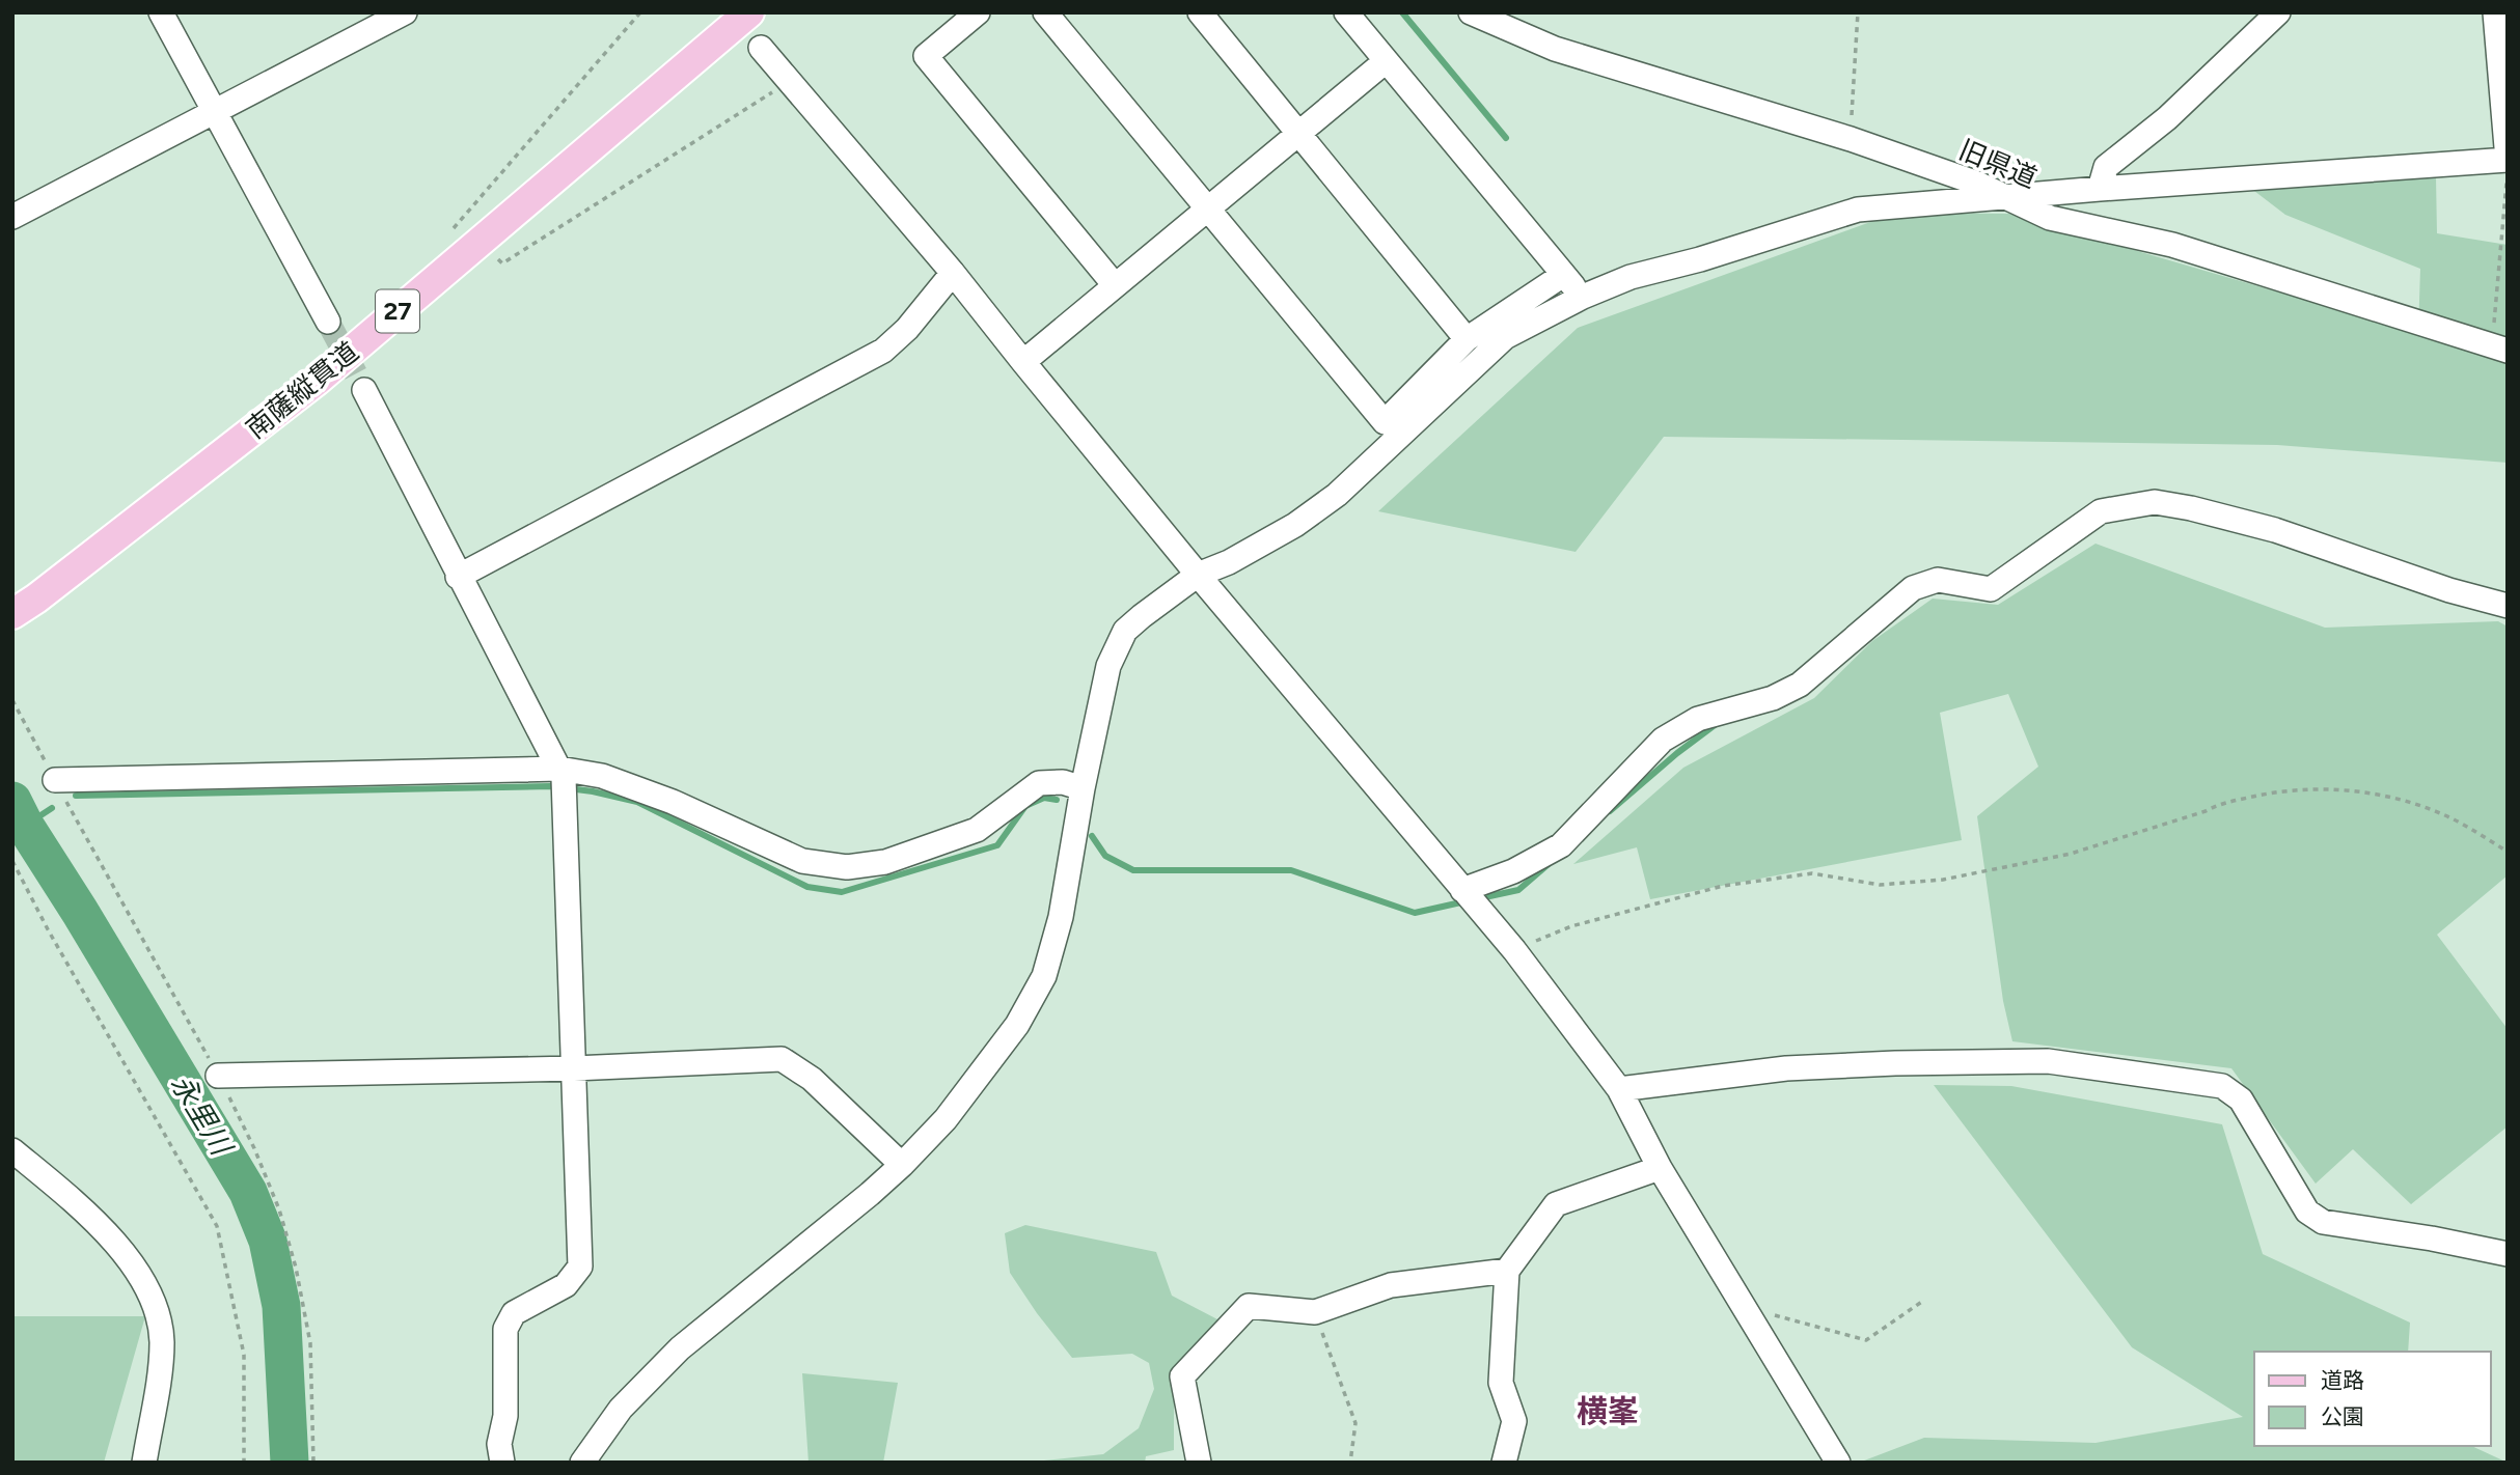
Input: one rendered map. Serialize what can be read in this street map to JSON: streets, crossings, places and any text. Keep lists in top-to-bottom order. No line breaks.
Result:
{"streets":{"main road":["27","南薩縦貫道"],"street":["旧県道"]},"districts":["横峯"],"water":["永里川"],"legend":["道路","公園"]}
